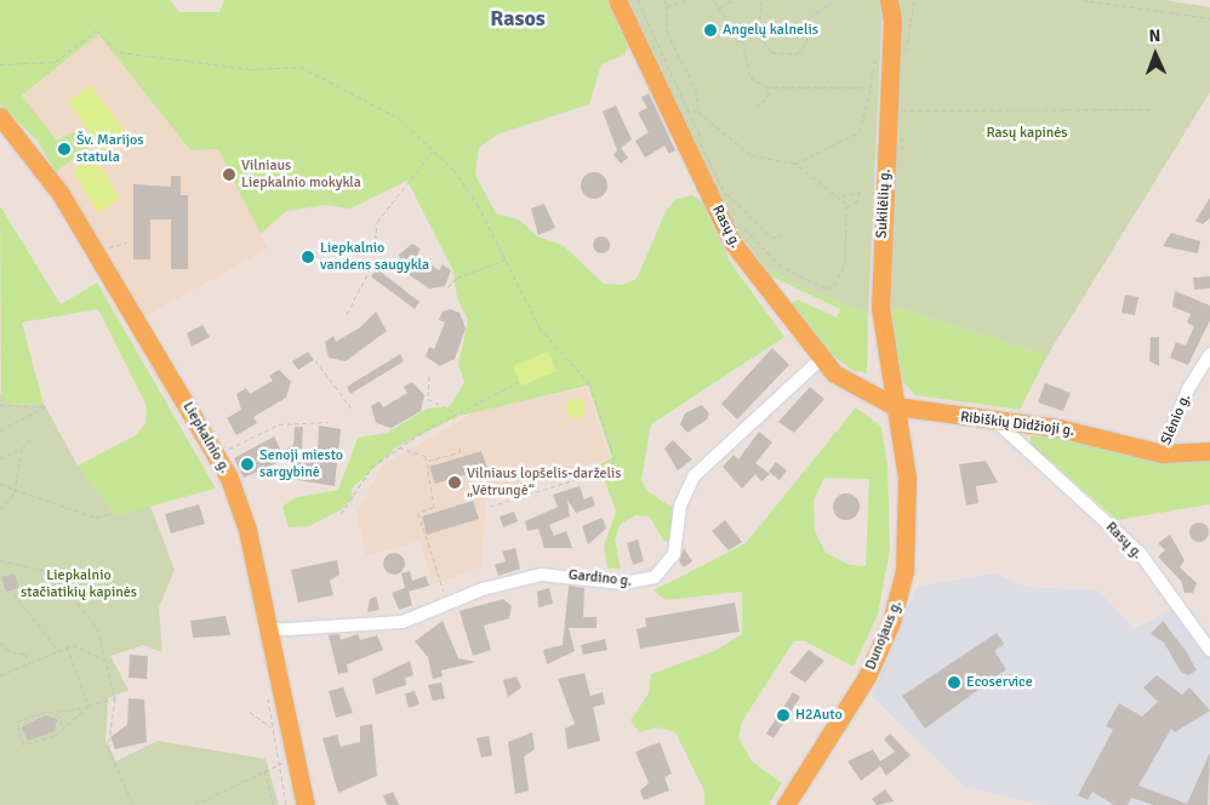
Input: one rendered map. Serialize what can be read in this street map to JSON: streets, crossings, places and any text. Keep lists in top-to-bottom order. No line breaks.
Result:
{"streets":{"main road":["Sukilėlių g.","Rasų g.","Ribiškių Didžioji g.","Liepkalnio g.","Dunojaus g."],"street":["Slėnio g.","Gardino g."]},"crossings":[["Sukilėlių g.","Rasų g."],["Sukilėlių g.","Ribiškių Didžioji g."],["Sukilėlių g.","Dunojaus g."],["Rasų g.","Ribiškių Didžioji g."],["Rasų g.","Gardino g."],["Rasų g.","Dunojaus g."],["Slėnio g.","Ribiškių Didžioji g."],["Ribiškių Didžioji g.","Dunojaus g."],["Liepkalnio g.","Gardino g."]],"districts":["Rasos"],"parks":["Rasų kapinės","Liepkalnio stačiatikių kapinės"],"places":["Angelų kalnelis","Šv. Marijos statula","Vilniaus Liepkalnio mokykla","Liepkalnio vandens saugykla","Senoji miesto sargybinė","Vilniaus lopšelis-darželis „Vėtrungė“","Ecoservice","H2Auto"],"north":"top"}
